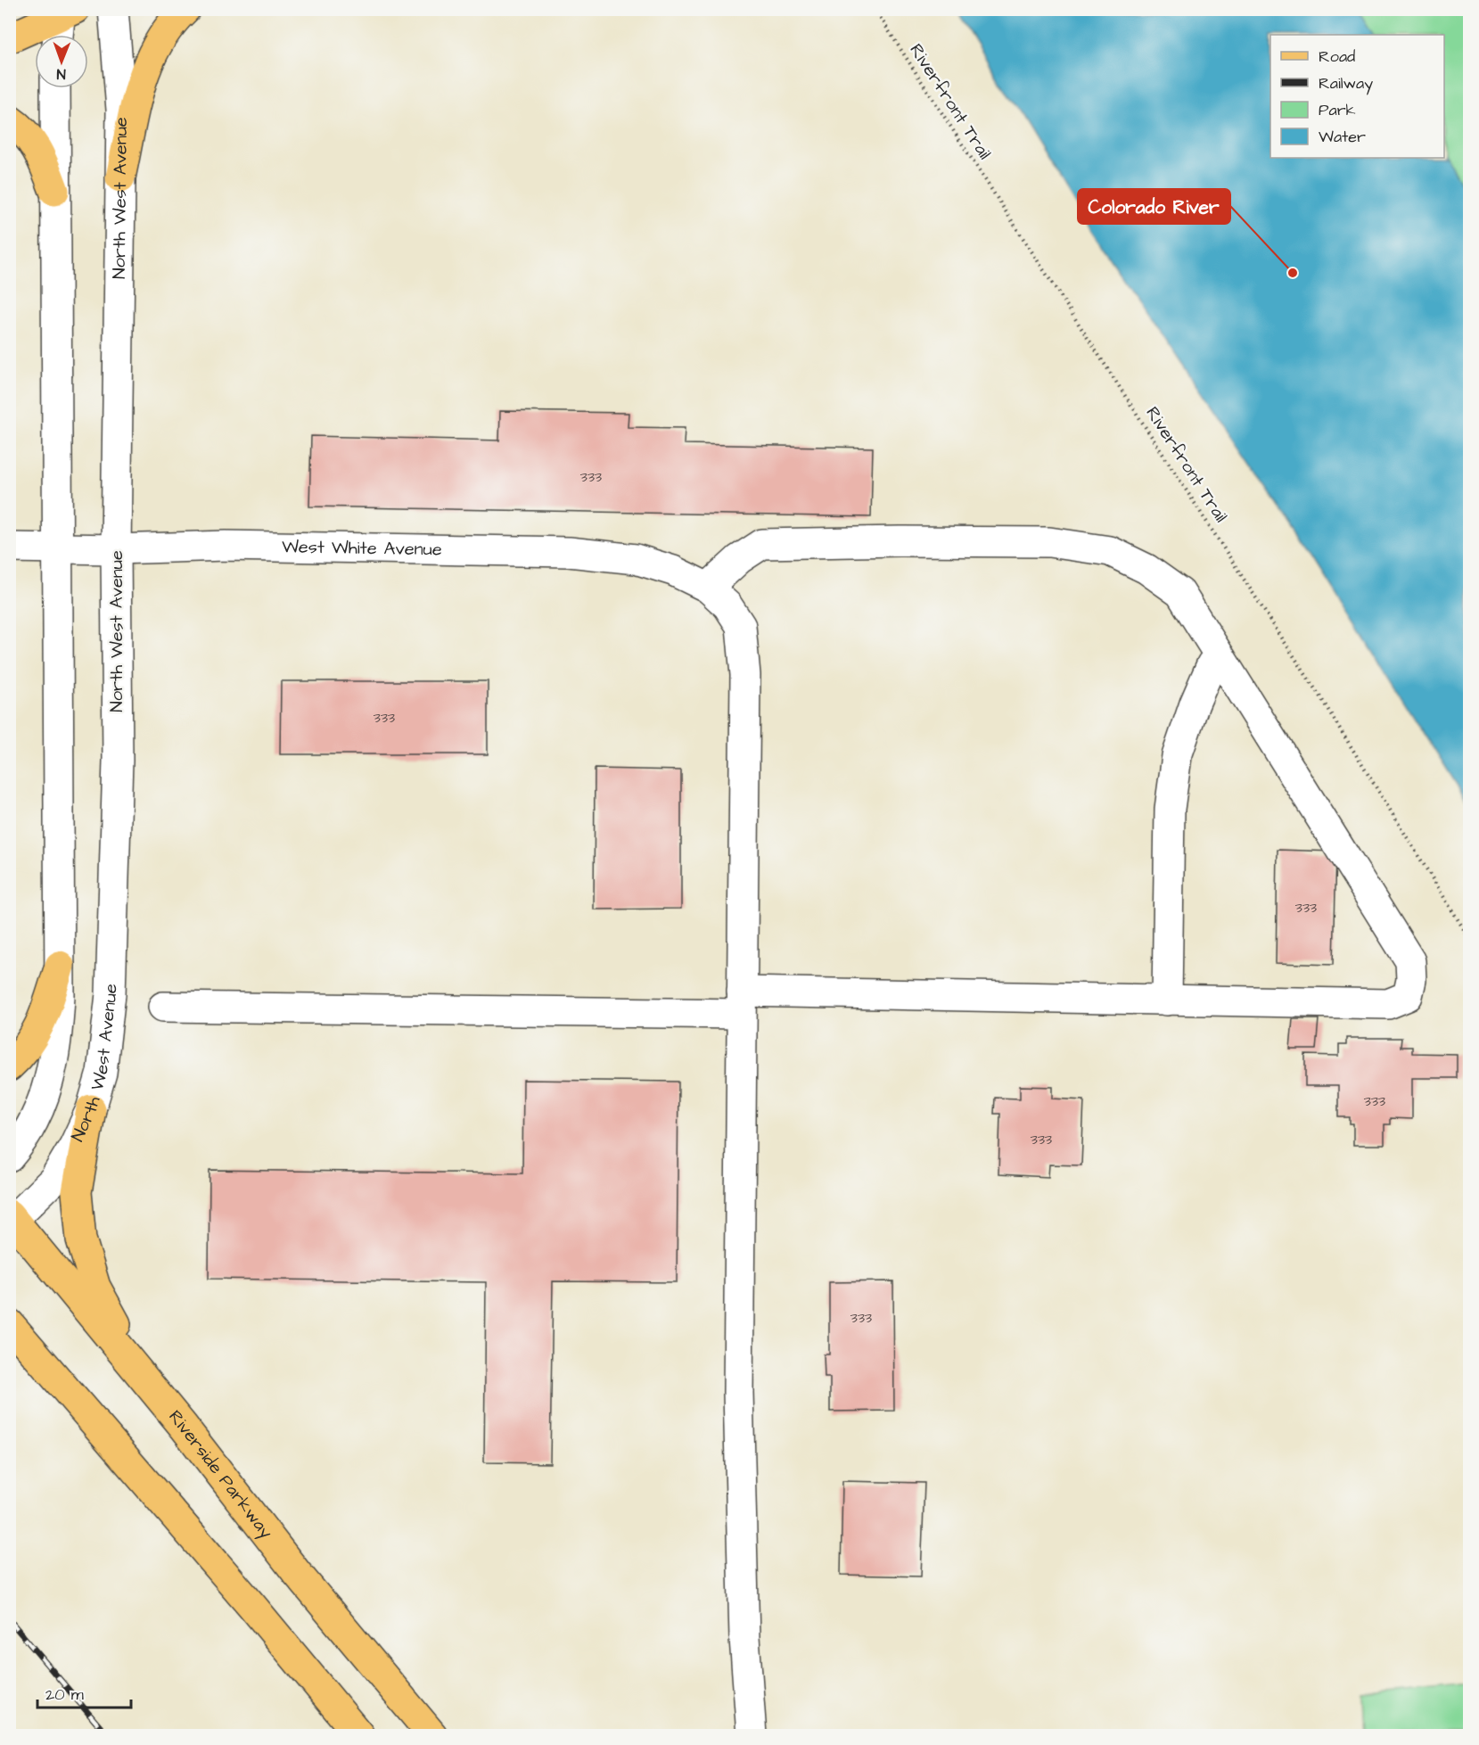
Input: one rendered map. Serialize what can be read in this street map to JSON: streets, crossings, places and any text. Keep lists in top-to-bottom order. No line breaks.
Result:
{"streets":{"main road":["Riverside Parkway"],"street":["North West Avenue","West White Avenue"],"path":["Riverfront Trail"]},"crossings":[["North West Avenue","West White Avenue"],["North West Avenue","Riverside Parkway"]],"places":["Colorado River"],"house_numbers":["333","333","333","333","333","333"],"legend":["Road","Railway","Park","Water"],"scale_bar":"20 m","north":"bottom"}
